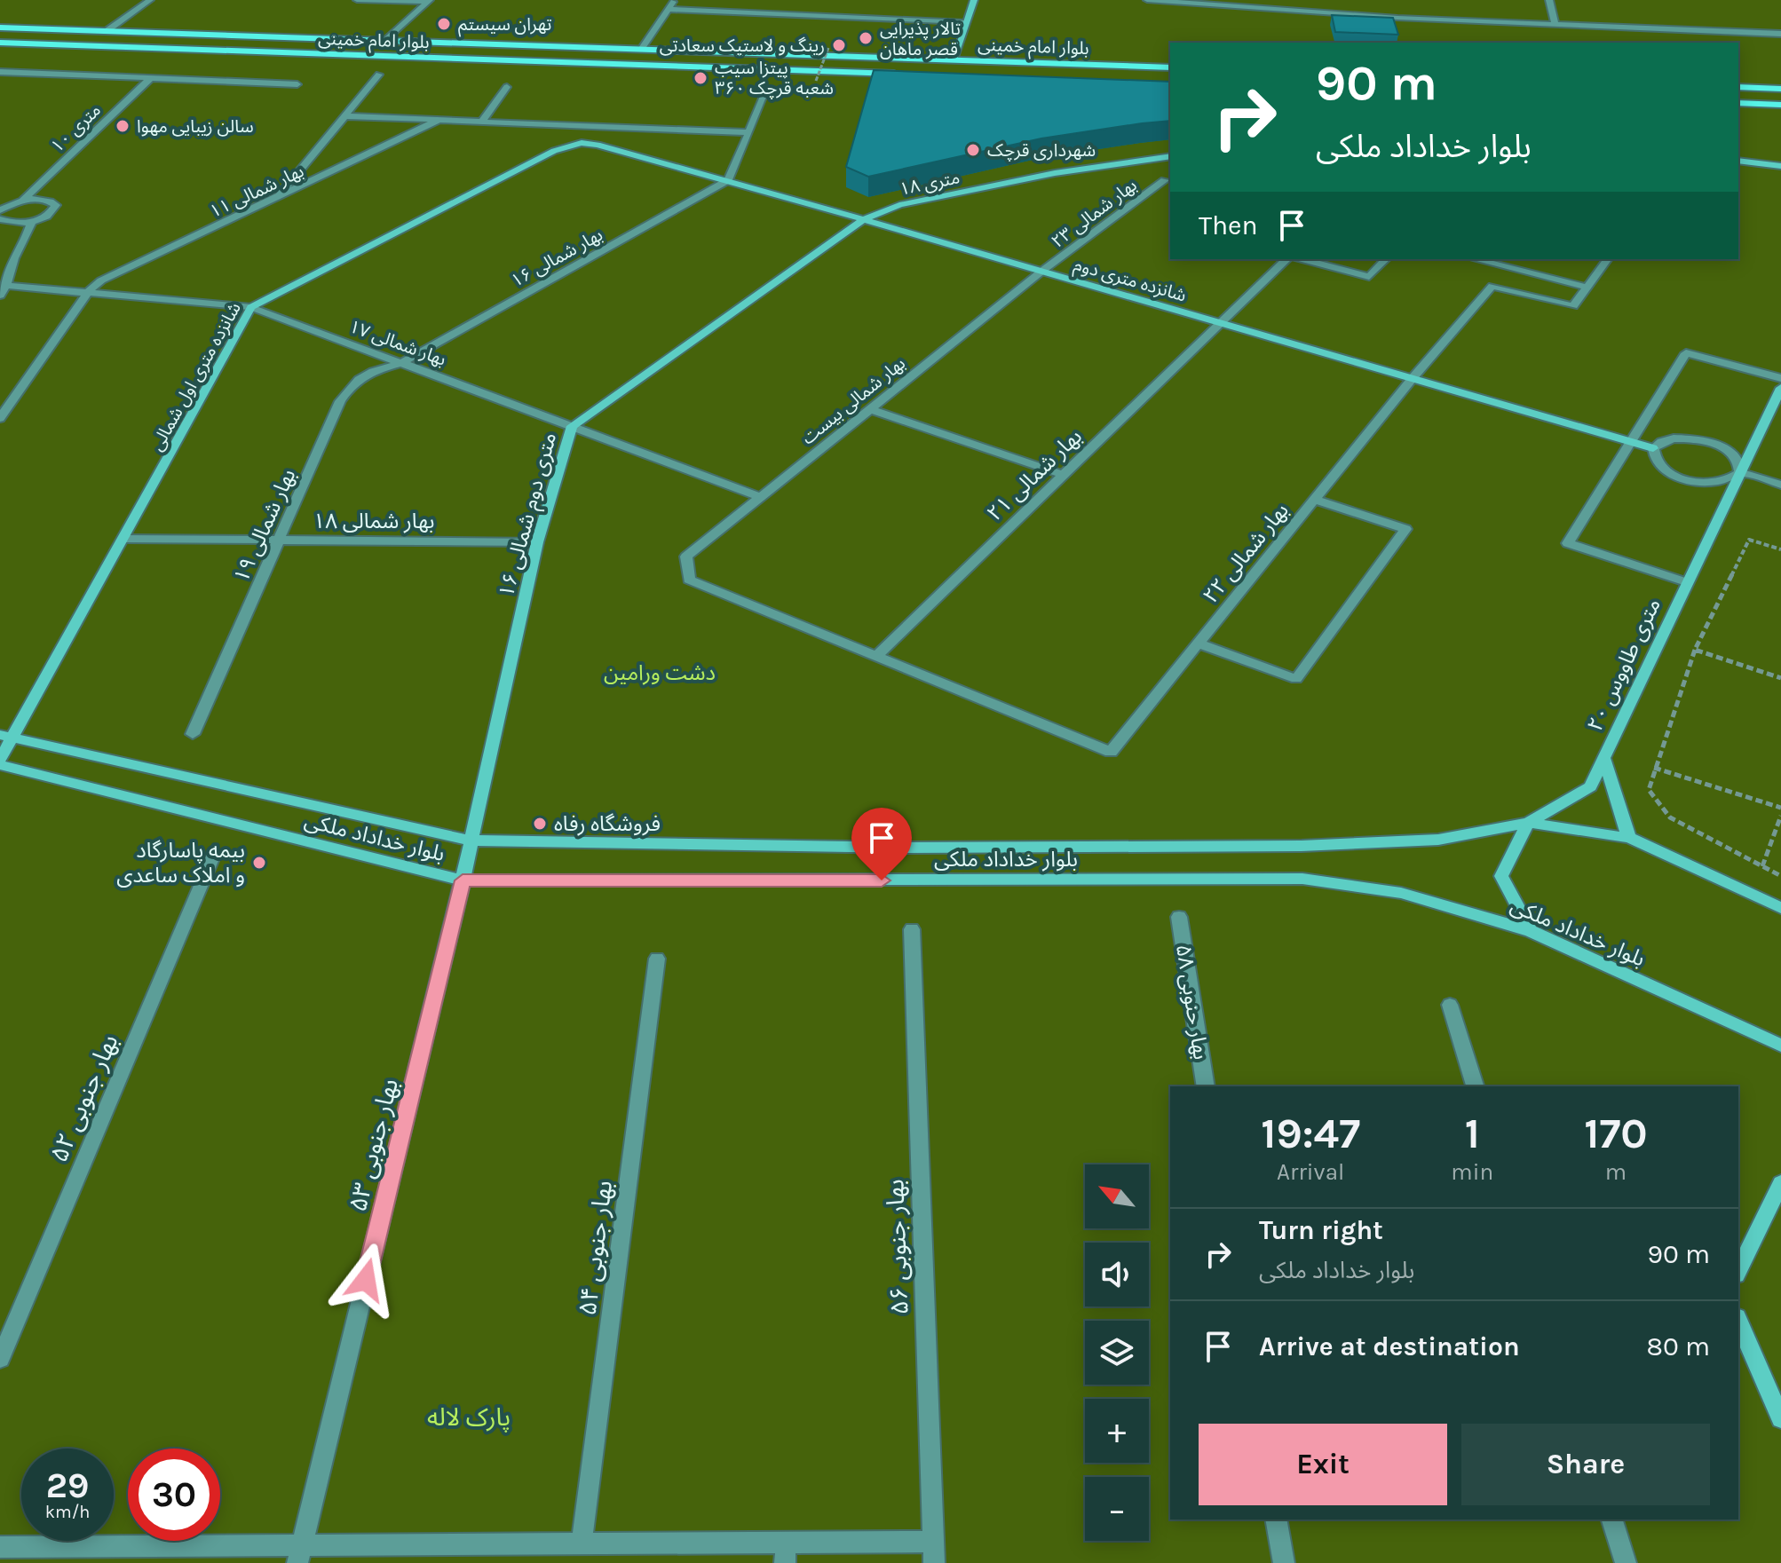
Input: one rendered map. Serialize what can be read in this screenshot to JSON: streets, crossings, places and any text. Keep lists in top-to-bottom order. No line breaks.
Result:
{"streets":{"main road":["بلوار امام خمینی"],"street":["۱۰ متری","۱۸ متری","بهار شمالی ۱۱","بهار شمالی ۲۳","بهار شمالی ۱۶","شانزده متری دوم","بهار شمالی ۱۷","شانزده متری اول شمالی","بهار شمالی بیست","بهار شمالی ۲۱","۱۶ متری دوم شمالی","بهار شمالی ۱۸","بهار شمالی ۱۹","بهار شمالی ۲۲","۲۰ متری طاووس","بلوار خداداد ملکی","بهار حنوبی ۵۸","بهار جنوبی ۵۲","بهار جنوبی ۵۳","بهار جنوبی ۵۶","بهار جنوبی ۵۴"]},"crossings":[["۱۸ متری","شانزده متری دوم"],["۱۸ متری","۱۶ متری دوم شمالی"],["بهار شمالی ۱۱","بهار شمالی ۱۷"],["بهار شمالی ۲۳","شانزده متری دوم"],["بهار شمالی ۲۳","بهار شمالی بیست"],["بهار شمالی ۱۶","شانزده متری دوم"],["بهار شمالی ۱۶","بهار شمالی ۱۷"],["بهار شمالی ۱۶","بهار شمالی ۱۹"],["شانزده متری دوم","شانزده متری اول شمالی"],["شانزده متری دوم","بهار شمالی بیست"],["شانزده متری دوم","بهار شمالی ۲۱"],["شانزده متری دوم","۱۶ متری دوم شمالی"],["شانزده متری دوم","بهار شمالی ۲۲"],["بهار شمالی ۱۷","شانزده متری اول شمالی"],["بهار شمالی ۱۷","بهار شمالی بیست"],["بهار شمالی ۱۷","۱۶ متری دوم شمالی"],["بهار شمالی ۱۷","بهار شمالی ۱۹"],["شانزده متری اول شمالی","بهار شمالی ۱۸"],["شانزده متری اول شمالی","بلوار خداداد ملکی"],["بهار شمالی بیست","بهار شمالی ۲۱"],["بهار شمالی بیست","بهار شمالی ۲۲"],["بهار شمالی ۲۱","بهار شمالی ۲۲"],["۱۶ متری دوم شمالی","بهار شمالی ۱۸"],["۱۶ متری دوم شمالی","بلوار خداداد ملکی"],["۱۶ متری دوم شمالی","بهار جنوبی ۵۳"],["بهار شمالی ۱۸","بهار شمالی ۱۹"],["۲۰ متری طاووس","بلوار خداداد ملکی"],["بلوار خداداد ملکی","بهار جنوبی ۵۳"]],"parks":["دشت ورامین","پارک لاله"],"places":["تهران سیستم","تالار پذیرایی قصر ماهان","رینگ و لاستیک سعادتی","پیتزا سیب ۳۶۰ شعبه قرچک","سالن زیبایی مهوا","شهرداری قرچک","فروشگاه رفاه","بیمه پاسارگاد و املاک ساعدی"],"north":"top left","page":{"turn":["90 m","بلوار خداداد ملکی"],"then":"Then","eta":["19:47","Arrival","1","min","170","m"],"map_buttons":["+","−"],"list":[{"name":"Turn right","note":"بلوار خداداد ملکی","value":"90 m"},{"name":"Arrive at destination","value":"80 m"}],"buttons":["Exit","Share"],"speed":"29 km/h","limit":"30"}}
